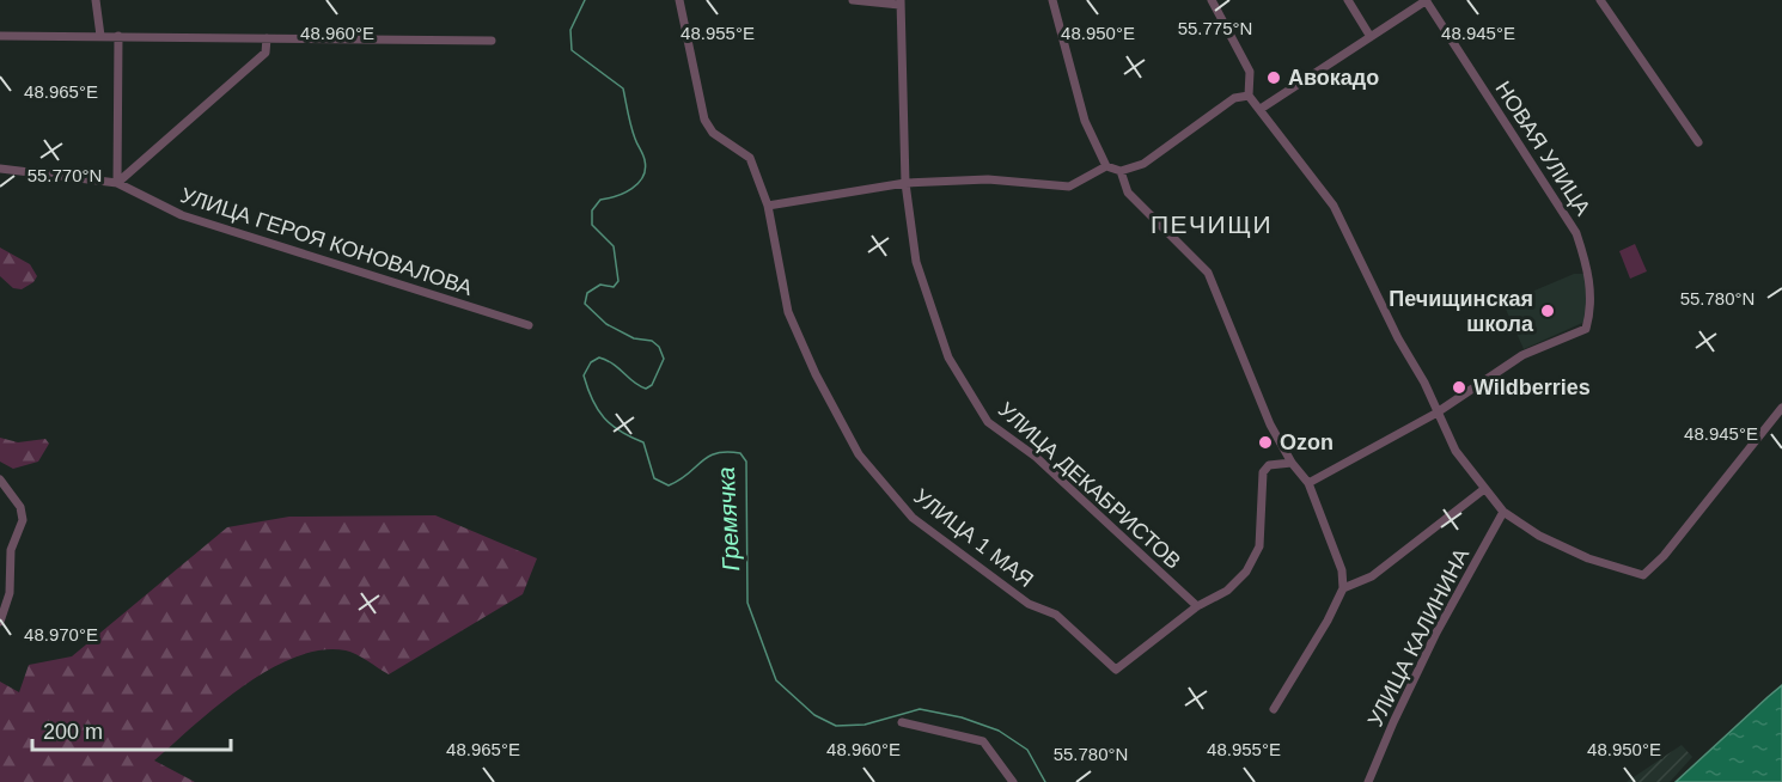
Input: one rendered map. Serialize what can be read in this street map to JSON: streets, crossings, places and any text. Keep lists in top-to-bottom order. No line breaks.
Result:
{"streets":{"street":["НОВАЯ УЛИЦА","УЛИЦА ГЕРОЯ КОНОВАЛОВА","УЛИЦА ДЕКАБРИСТОВ","УЛИЦА 1 МАЯ","УЛИЦА КАЛИНИНА"]},"crossings":[["УЛИЦА ДЕКАБРИСТОВ","УЛИЦА 1 МАЯ"]],"districts":["ПЕЧИЩИ"],"water":["Гремячка"],"places":["Авокадо","Печищинская школа","Wildberries","Ozon"],"scale_bar":"200 m","coordinates":["55.775°N","48.955°E","48.945°E","48.960°E","48.950°E","48.965°E","55.770°N","55.780°N","48.970°E"]}
